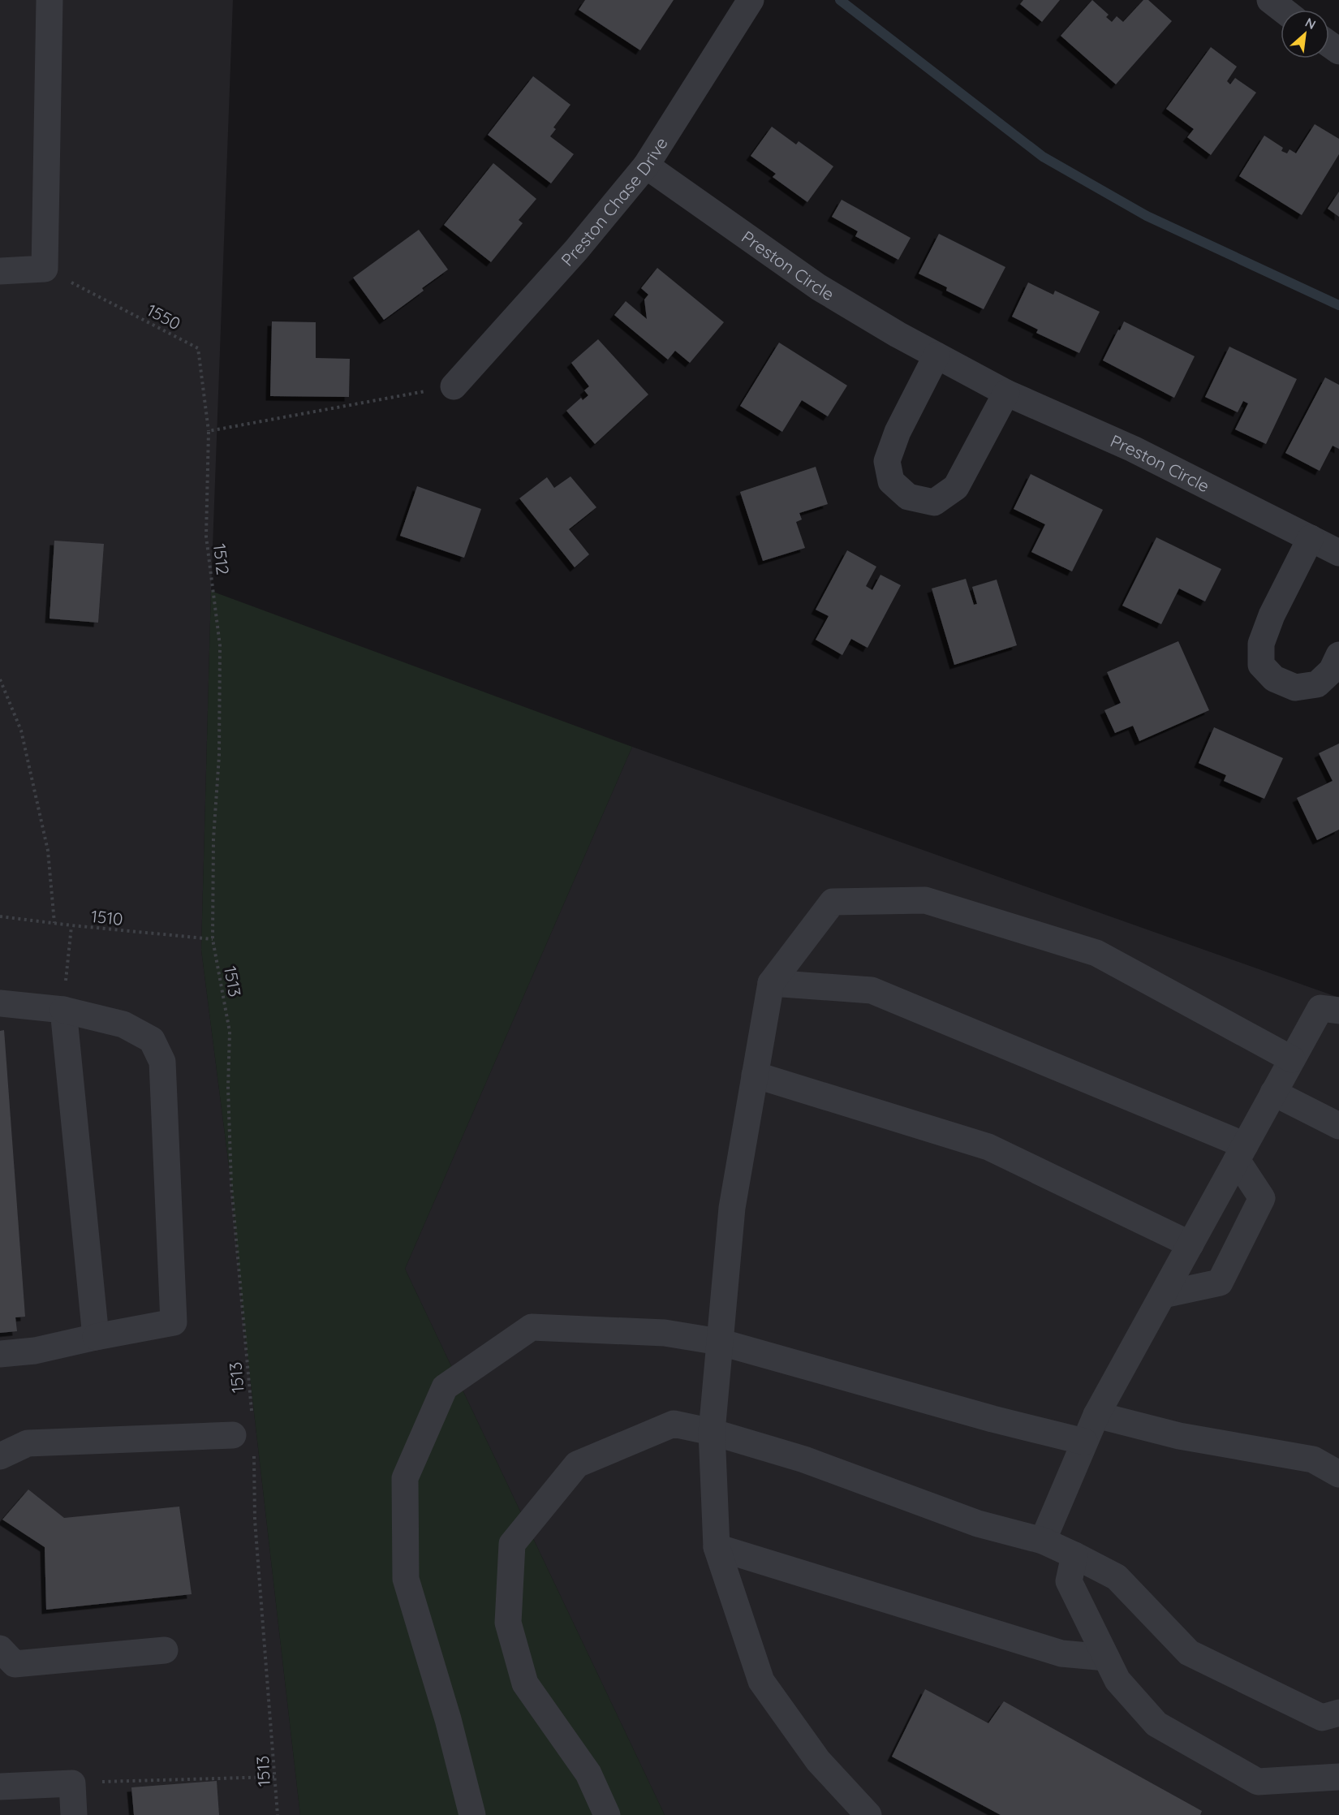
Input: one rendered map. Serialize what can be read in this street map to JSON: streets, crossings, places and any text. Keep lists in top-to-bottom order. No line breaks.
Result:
{"streets":{"street":["Preston Chase Drive","Preston Circle"],"path":["1550","1512","1510","1513"]},"crossings":[["Preston Chase Drive","Preston Circle"],["1550","1512"],["1512","1510"],["1512","1513"],["1510","1513"]],"north":"top right"}
